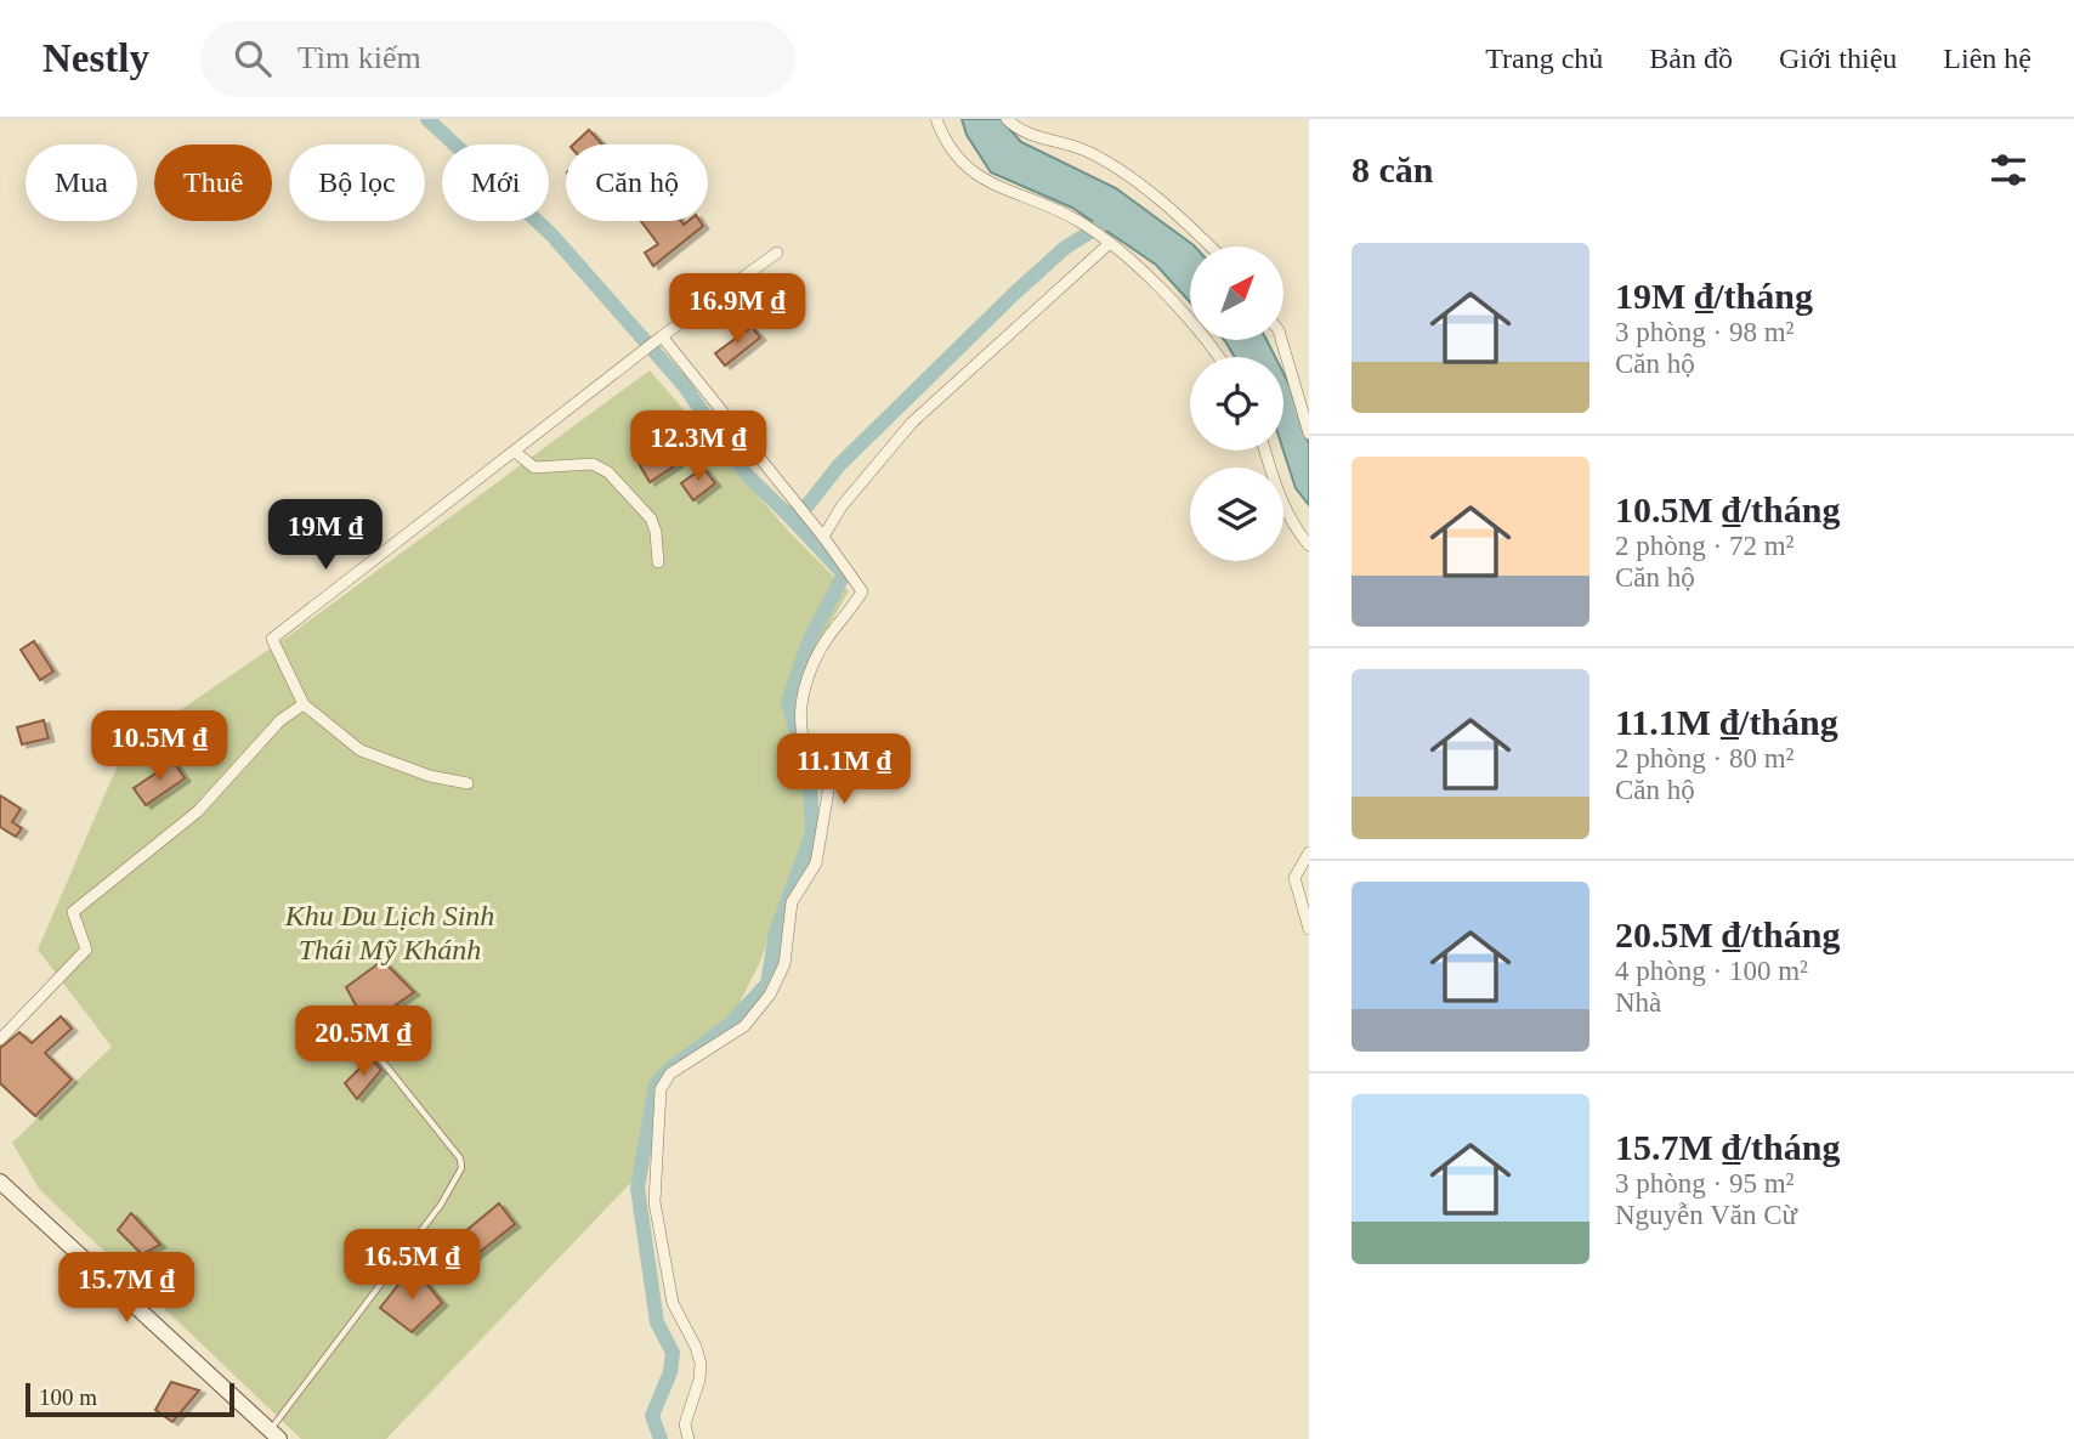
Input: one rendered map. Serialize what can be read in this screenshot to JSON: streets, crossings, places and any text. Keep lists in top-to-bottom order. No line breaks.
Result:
{"parks":["Khu Du Lịch Sinh Thái Mỹ Khánh"],"scale_bar":"100 m","north":"top right","page":{"header":"Nestly","search":"Tìm kiếm","nav":["Trang chủ","Bản đồ","Giới thiệu","Liên hệ"],"heading":"8 căn","chip":["Mua","Thuê","Bộ lọc","Mới","Căn hộ"],"list":[{"name":"19M ₫/tháng","note":"3 phòng · 98 m² · Căn hộ"},{"name":"10.5M ₫/tháng","note":"2 phòng · 72 m² · Căn hộ"},{"name":"11.1M ₫/tháng","note":"2 phòng · 80 m² · Căn hộ"},{"name":"20.5M ₫/tháng","note":"4 phòng · 100 m² · Nhà"},{"name":"15.7M ₫/tháng","note":"3 phòng · 95 m² · Nguyễn Văn Cừ"}],"price":["16.9M ₫","12.3M ₫","19M ₫","10.5M ₫","11.1M ₫","20.5M ₫","16.5M ₫","15.7M ₫"],"scale":"100 m"}}
